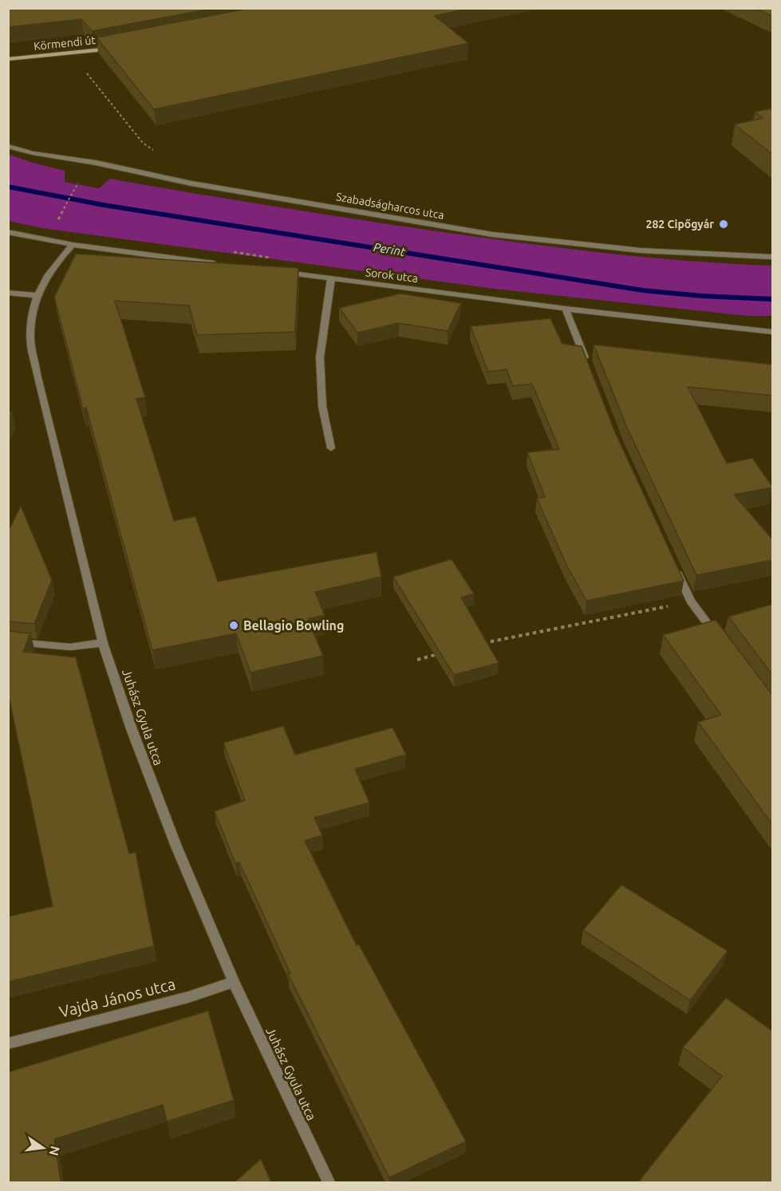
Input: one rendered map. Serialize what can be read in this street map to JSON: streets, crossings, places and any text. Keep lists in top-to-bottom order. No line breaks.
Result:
{"streets":{"street":["Körmendi út","Szabadságharcos utca","Sorok utca","Juhász Gyula utca","Vajda János utca"]},"crossings":[["Juhász Gyula utca","Vajda János utca"]],"water":["Perint"],"places":["282 Cipőgyár","Bellagio Bowling"],"north":"right"}
